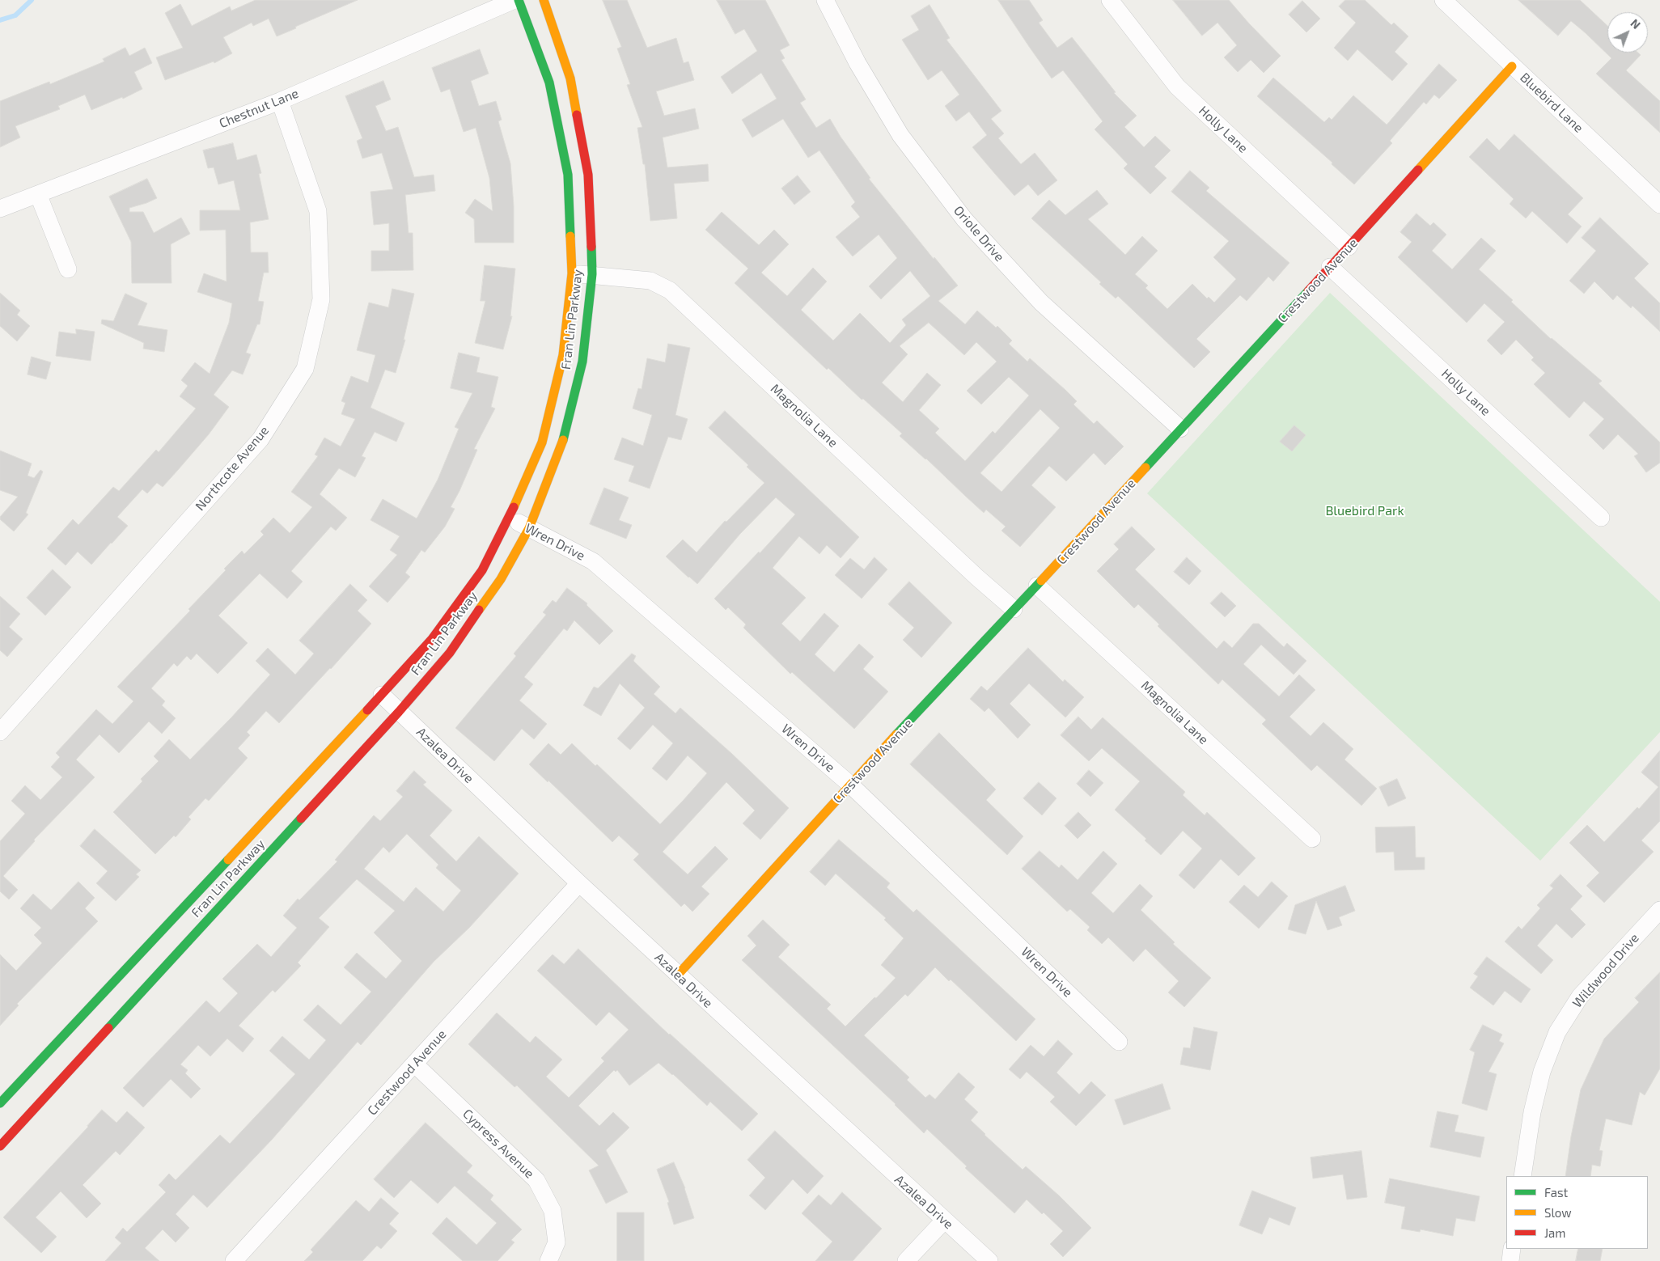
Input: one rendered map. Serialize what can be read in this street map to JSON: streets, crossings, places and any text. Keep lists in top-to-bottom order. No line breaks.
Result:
{"streets":{"street":["Bluebird Lane","Chestnut Lane","Holly Lane","Oriole Drive","Crestwood Avenue","Fran Lin Parkway","Magnolia Lane","Northcote Avenue","Wren Drive","Azalea Drive","Wildwood Drive","Cypress Avenue"]},"crossings":[["Bluebird Lane","Crestwood Avenue"],["Chestnut Lane","Northcote Avenue"],["Holly Lane","Crestwood Avenue"],["Oriole Drive","Crestwood Avenue"],["Crestwood Avenue","Magnolia Lane"],["Crestwood Avenue","Wren Drive"],["Crestwood Avenue","Azalea Drive"],["Crestwood Avenue","Cypress Avenue"],["Fran Lin Parkway","Magnolia Lane"],["Fran Lin Parkway","Wren Drive"],["Fran Lin Parkway","Azalea Drive"]],"parks":["Bluebird Park"],"legend":["Fast","Slow","Jam"],"north":"top right"}
